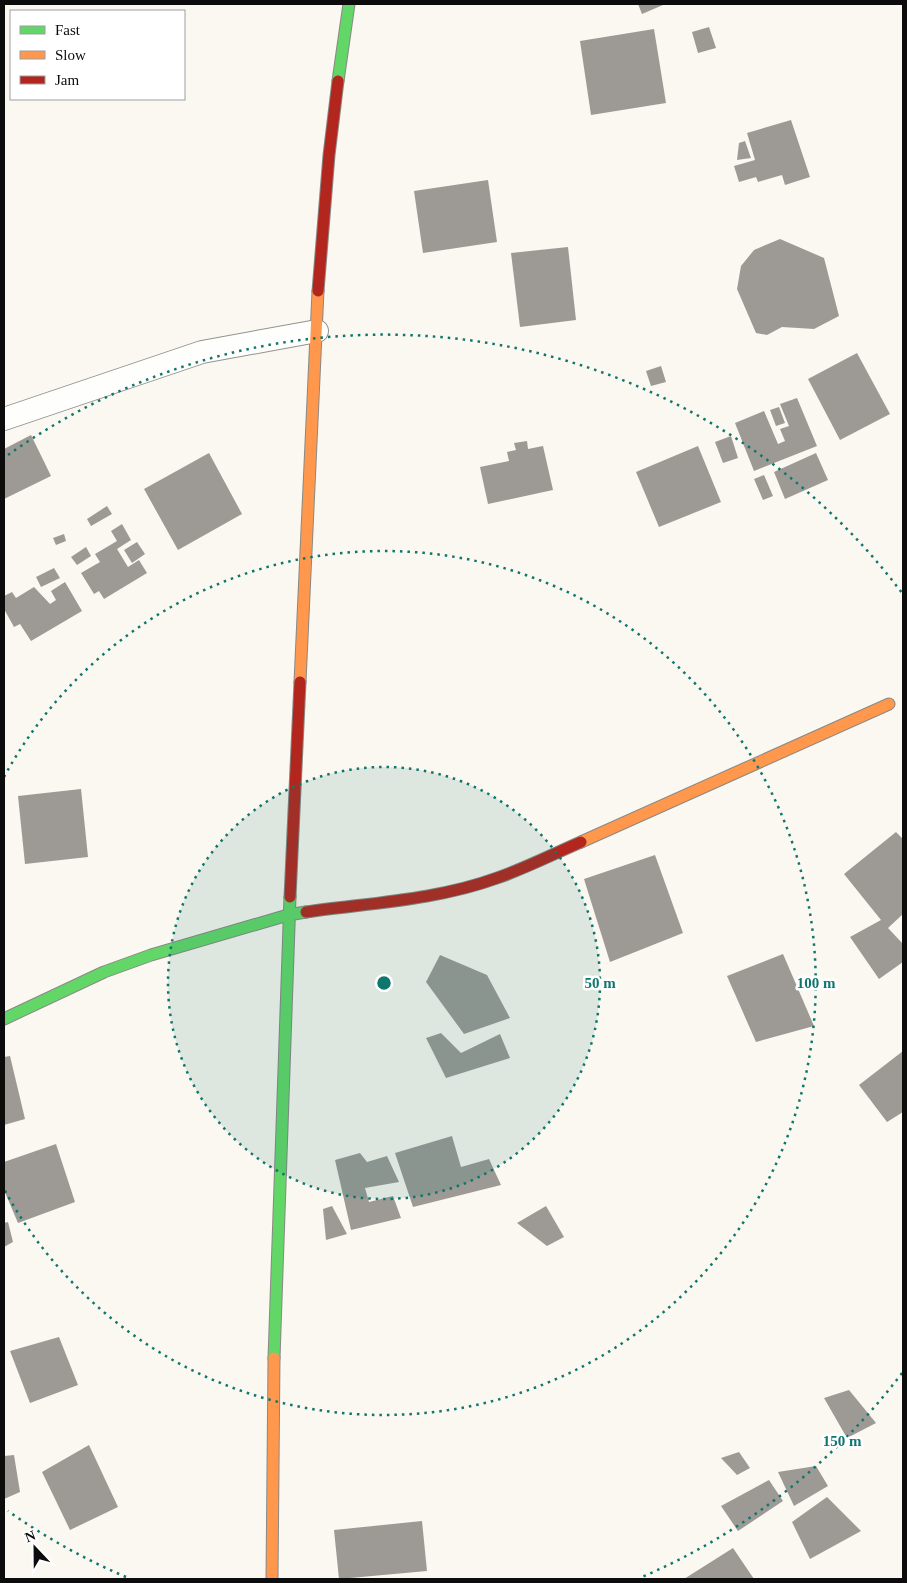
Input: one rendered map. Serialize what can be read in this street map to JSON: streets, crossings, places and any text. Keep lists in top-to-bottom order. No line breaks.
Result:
{"legend":["Fast","Slow","Jam"],"north":"top","rings":["50 m","100 m","150 m"]}
